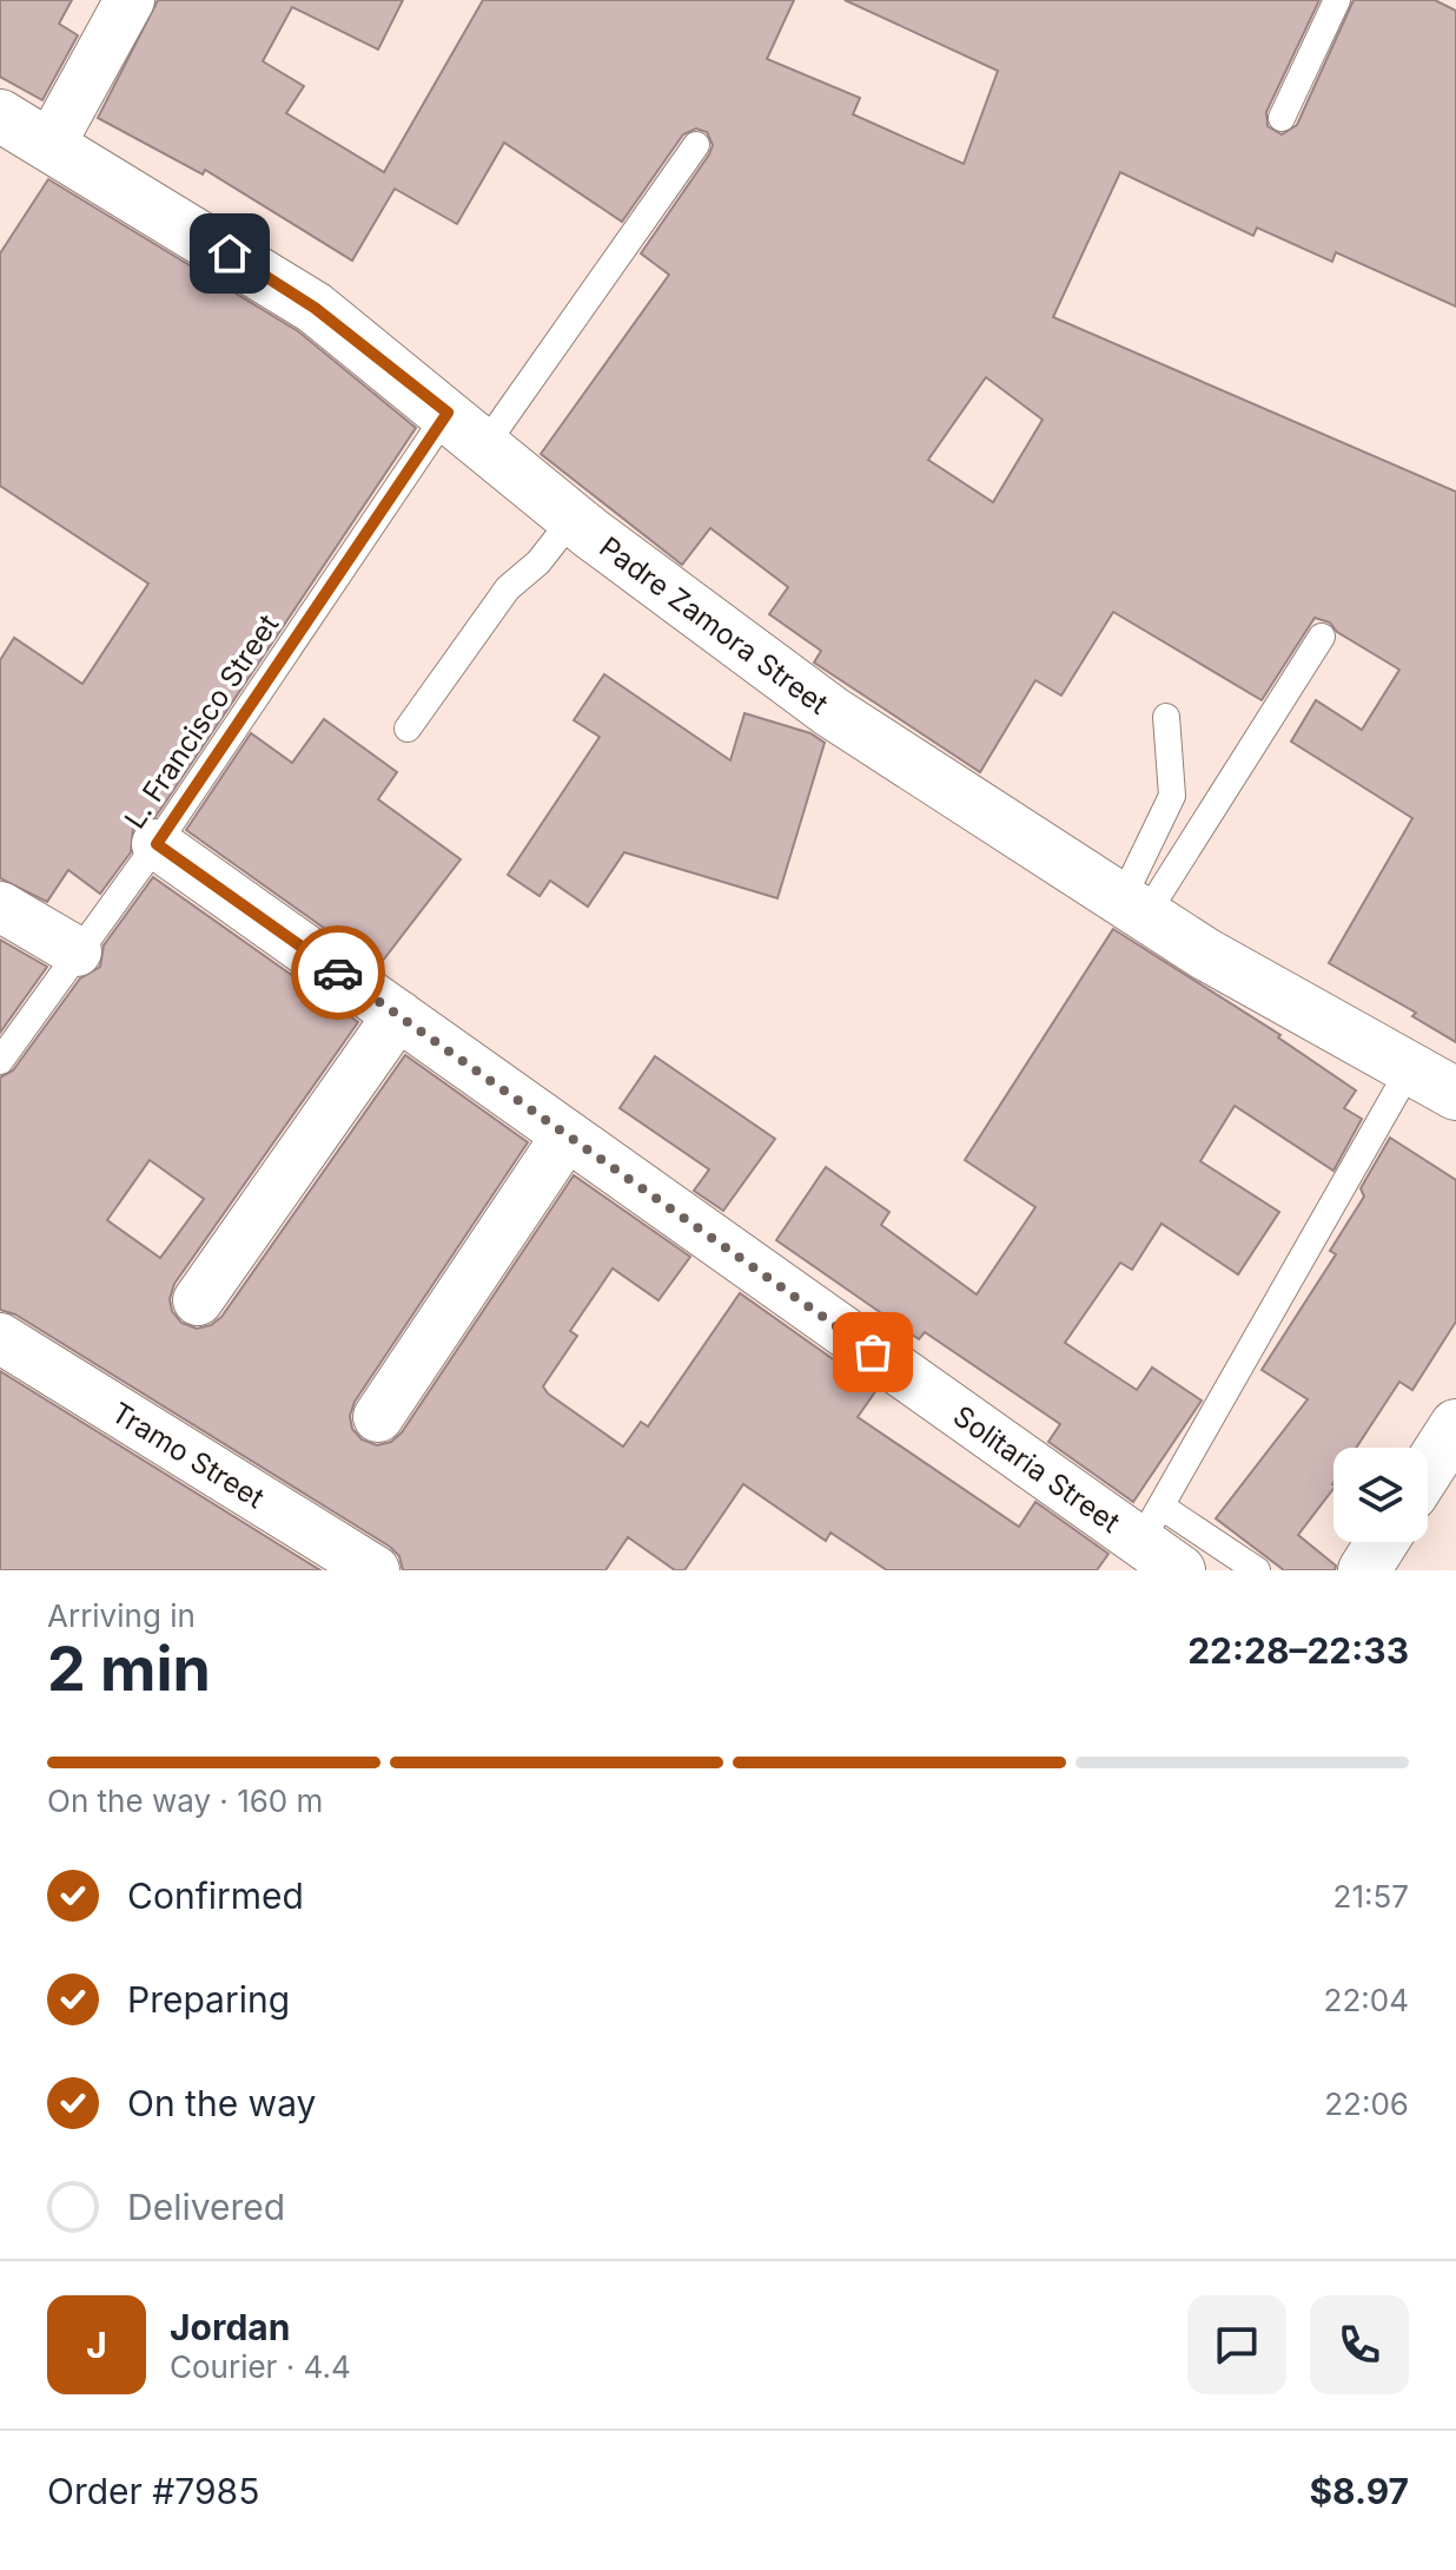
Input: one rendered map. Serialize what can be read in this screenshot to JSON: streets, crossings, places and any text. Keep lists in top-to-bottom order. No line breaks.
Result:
{"streets":{"street":["Padre Zamora Street","Tramo Street","Solitaria Street"],"lane":["L. Francisco Street"]},"crossings":[["Padre Zamora Street","L. Francisco Street"],["L. Francisco Street","Solitaria Street"]],"page":{"heading":["2 min","Arriving in","22:28–22:33"],"panel":["Jordan","Courier · 4.4","Order #7985","$8.97"],"bar":"On the way · 160 m","list":[["Confirmed","21:57"],["Preparing","22:04"],["On the way","22:06"],"Delivered"],"round":"J"}}
